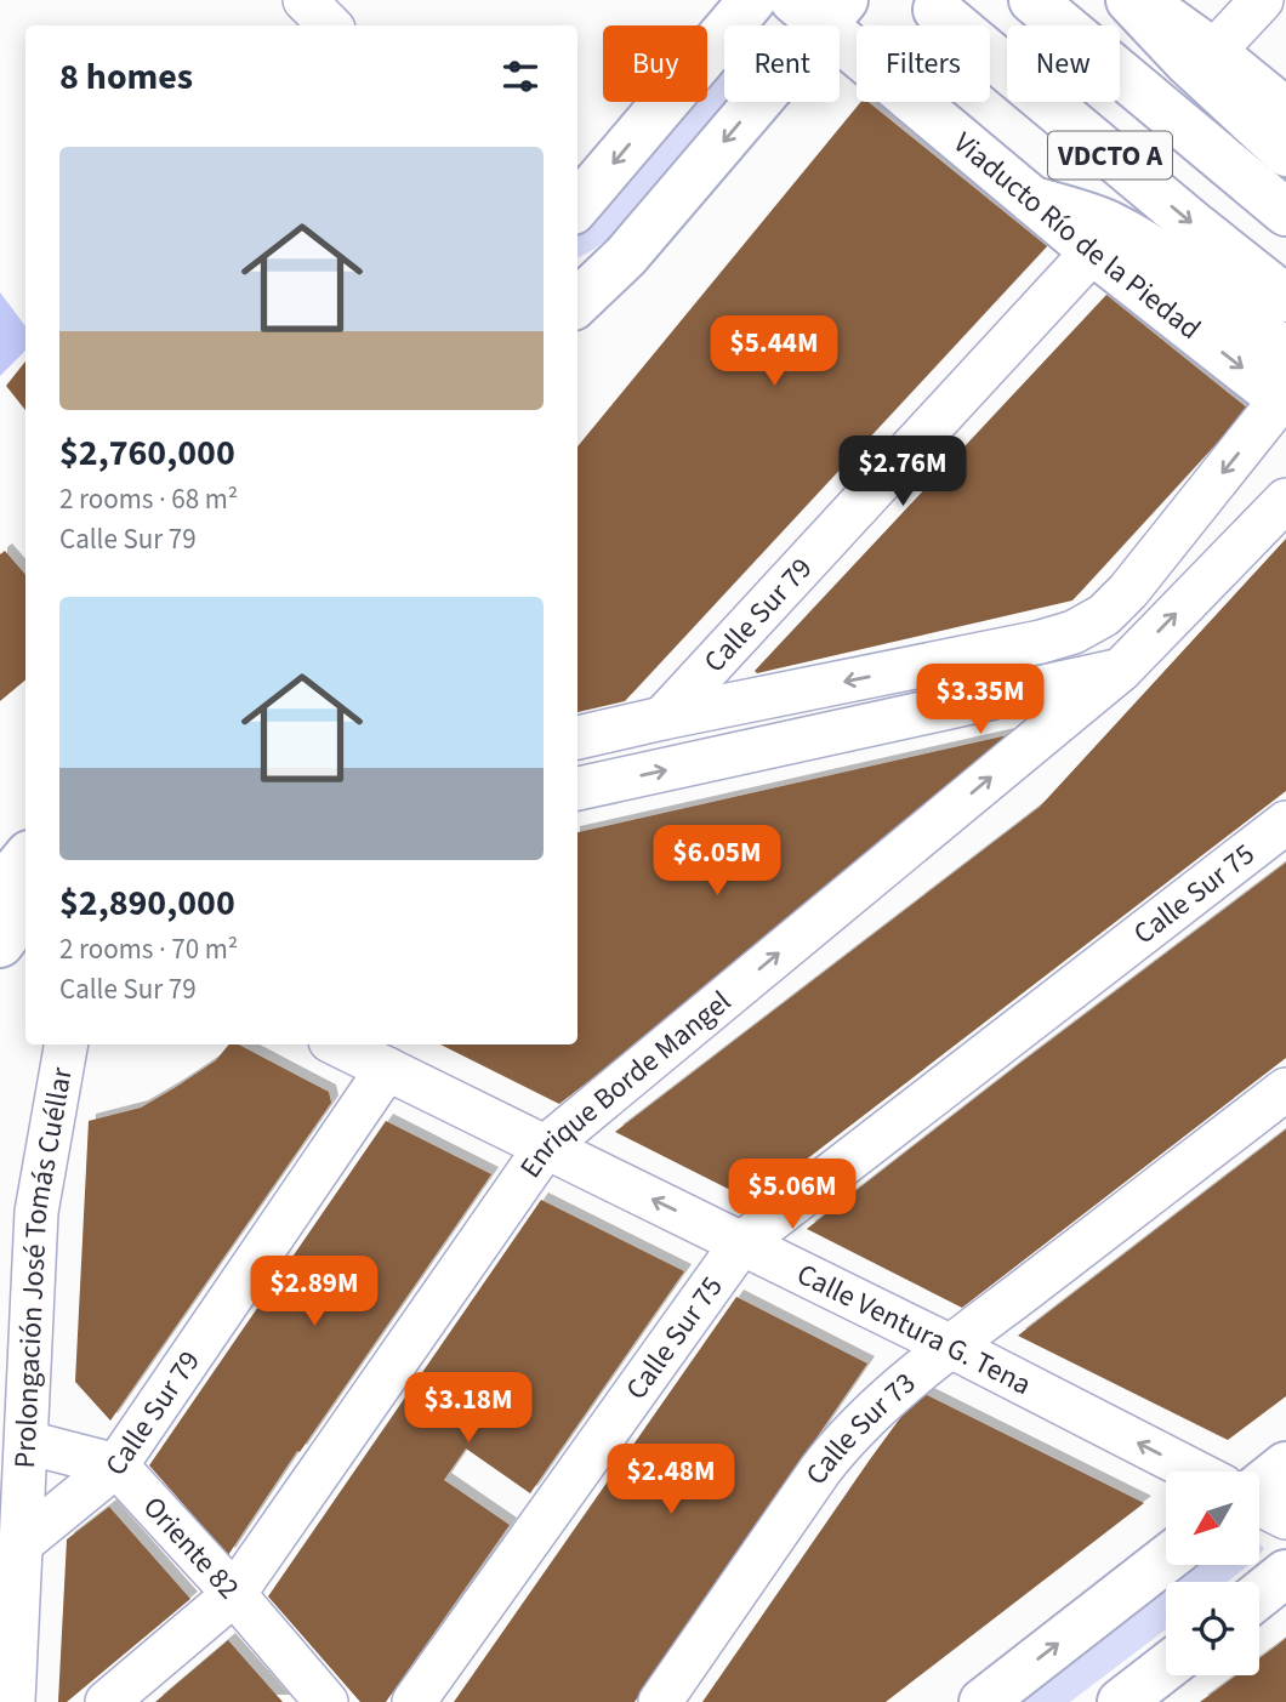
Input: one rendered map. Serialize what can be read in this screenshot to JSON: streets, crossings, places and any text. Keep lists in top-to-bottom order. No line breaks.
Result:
{"streets":{"main road":["VDCTO A","Viaducto Río de la Piedad"],"street":["Calle Sur 79","Calle Sur 75","Enrique Borde Mangel","Prolongación José Tomás Cuéllar","Calle Ventura G. Tena","Calle Sur 73","Oriente 82"]},"crossings":[["Viaducto Río de la Piedad","Calle Sur 79"],["Calle Sur 79","Prolongación José Tomás Cuéllar"],["Calle Sur 79","Calle Ventura G. Tena"],["Calle Sur 79","Oriente 82"],["Calle Sur 75","Calle Ventura G. Tena"],["Enrique Borde Mangel","Calle Ventura G. Tena"],["Enrique Borde Mangel","Oriente 82"],["Calle Ventura G. Tena","Calle Sur 73"]],"one_way":["Calle Ventura G. Tena"],"north":"bottom left","page":{"chip":["Buy","Rent","Filters","New"],"heading":"8 homes","list":[{"name":"$2,760,000","note":"2 rooms · 68 m² · Calle Sur 79"},{"name":"$2,890,000","note":"2 rooms · 70 m² · Calle Sur 79"}],"price":["$5.44M","$2.76M","$3.35M","$6.05M","$5.06M","$2.89M","$3.18M","$2.48M"]}}
